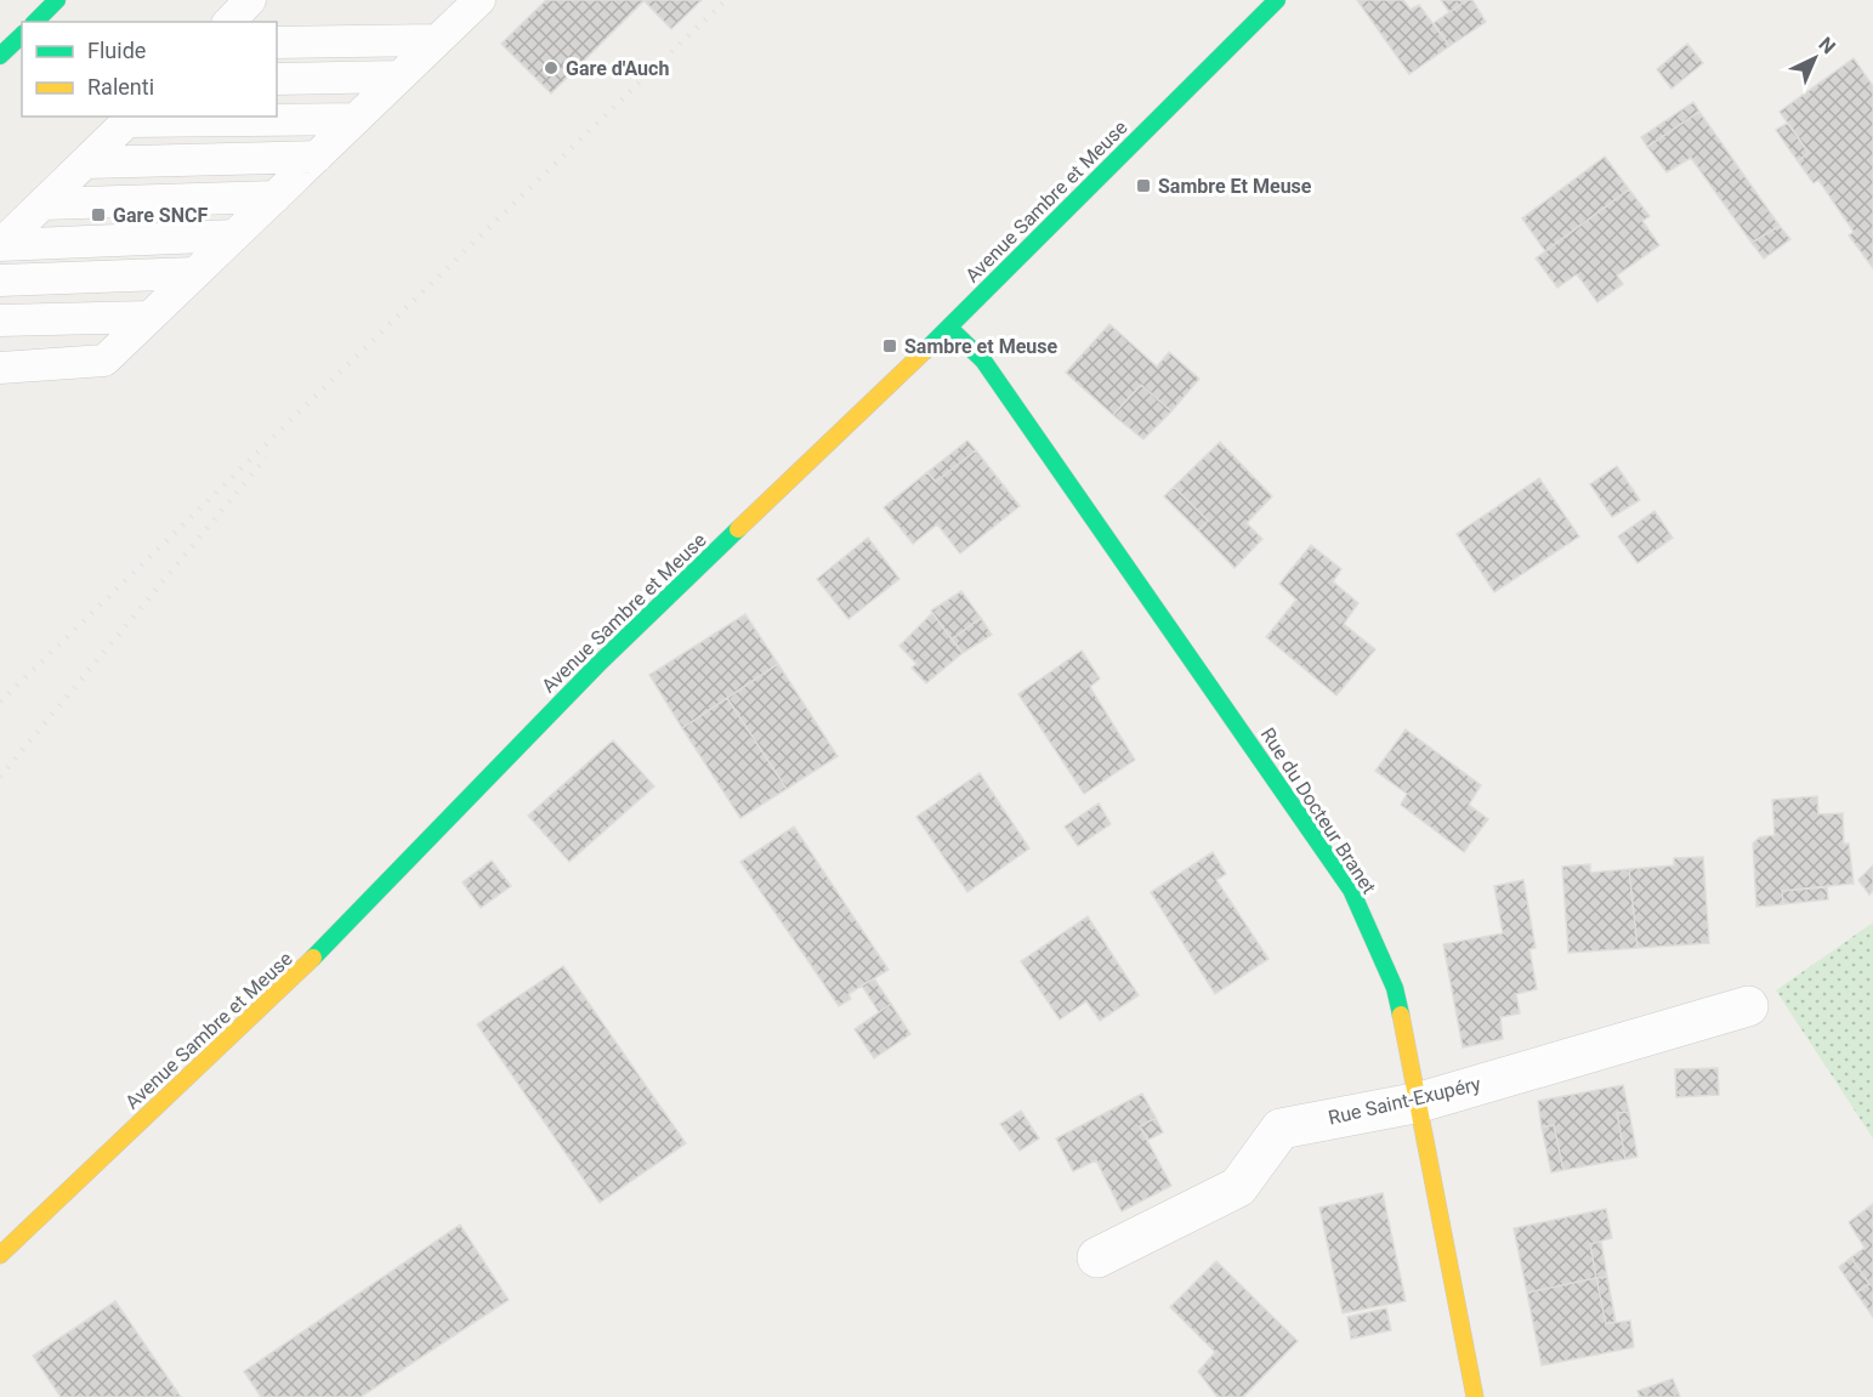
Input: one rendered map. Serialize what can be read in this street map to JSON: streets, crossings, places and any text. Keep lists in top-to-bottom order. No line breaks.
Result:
{"streets":{"street":["Avenue Sambre et Meuse","Rue du Docteur Branet","Rue Saint-Exupéry"]},"crossings":[["Avenue Sambre et Meuse","Rue du Docteur Branet"],["Rue du Docteur Branet","Rue Saint-Exupéry"]],"places":{"other":["Gare d'Auch"],"transit":["Sambre Et Meuse","Gare SNCF","Sambre et Meuse"]},"legend":["Fluide","Ralenti"],"north":"top right"}
